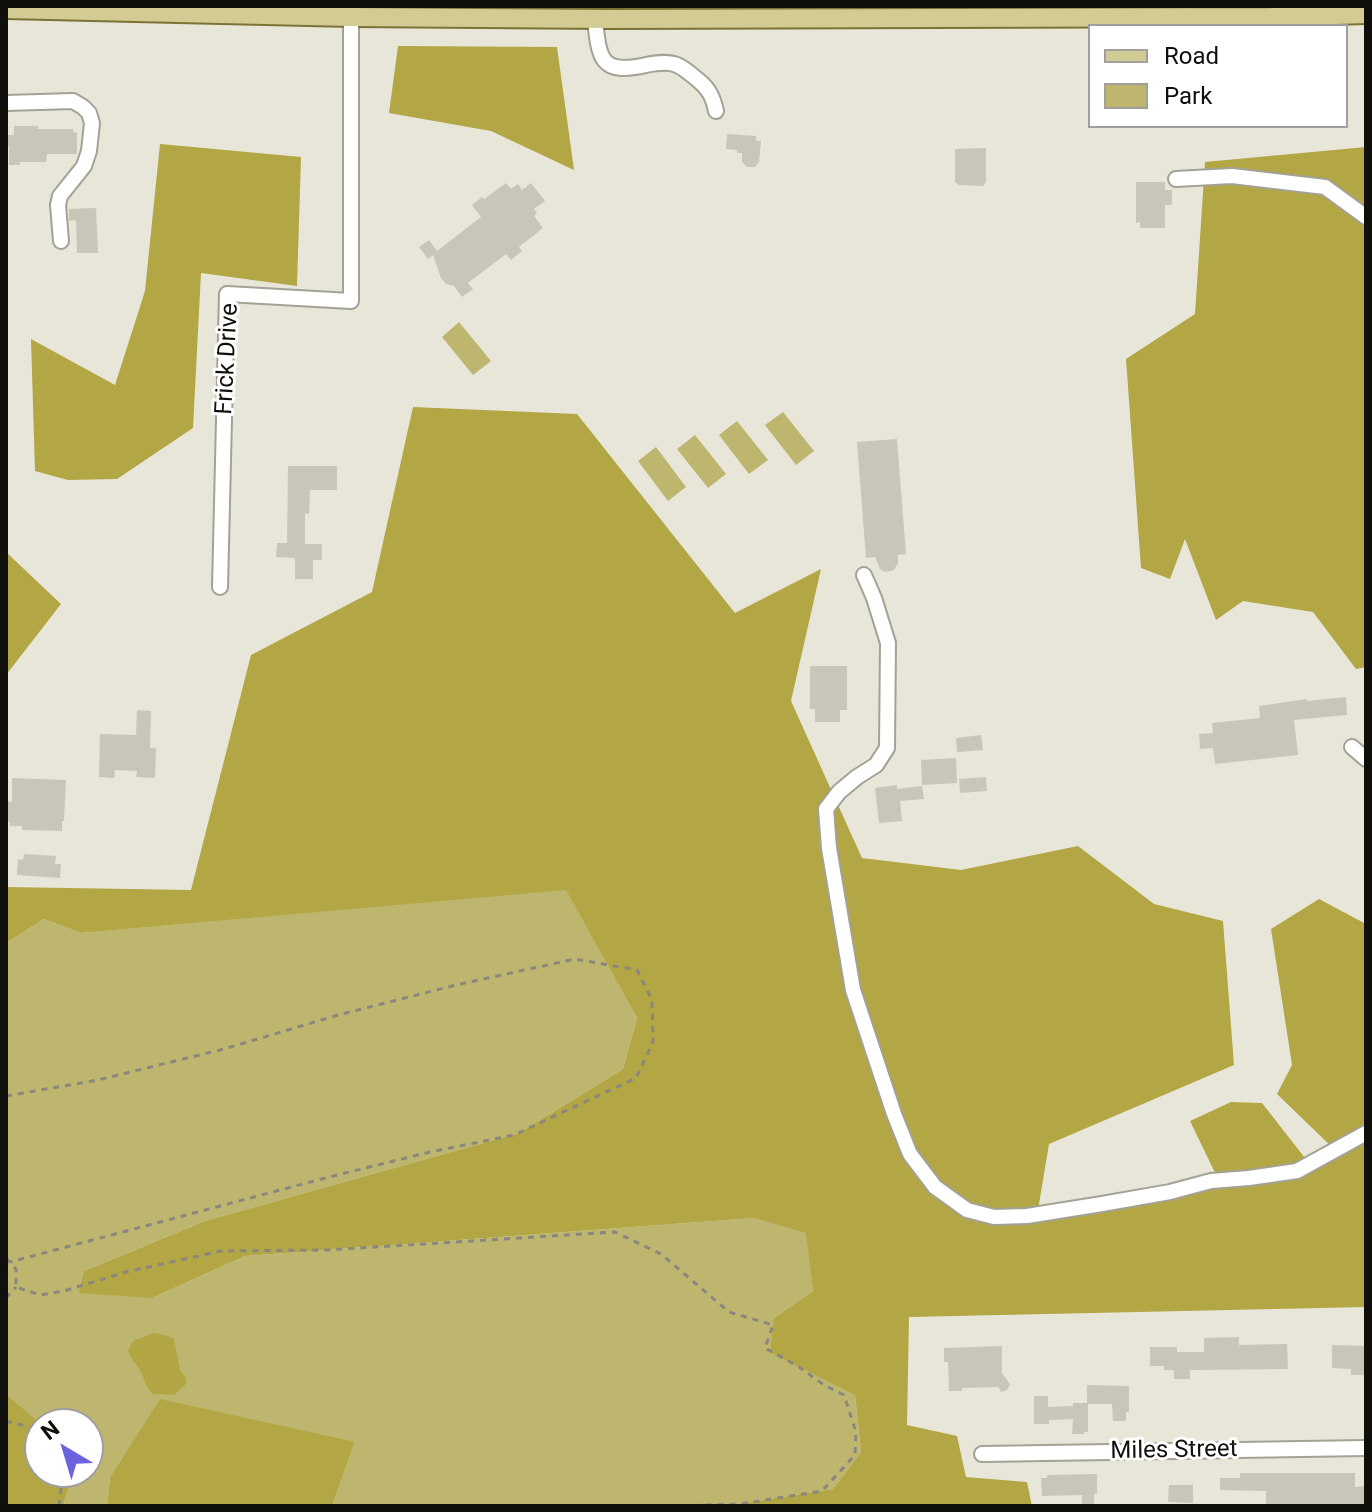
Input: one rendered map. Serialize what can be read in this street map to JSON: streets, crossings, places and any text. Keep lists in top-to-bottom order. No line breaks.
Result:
{"streets":{"street":["Frick Drive","Miles Street"]},"legend":["Road","Park"],"north":"top left"}
